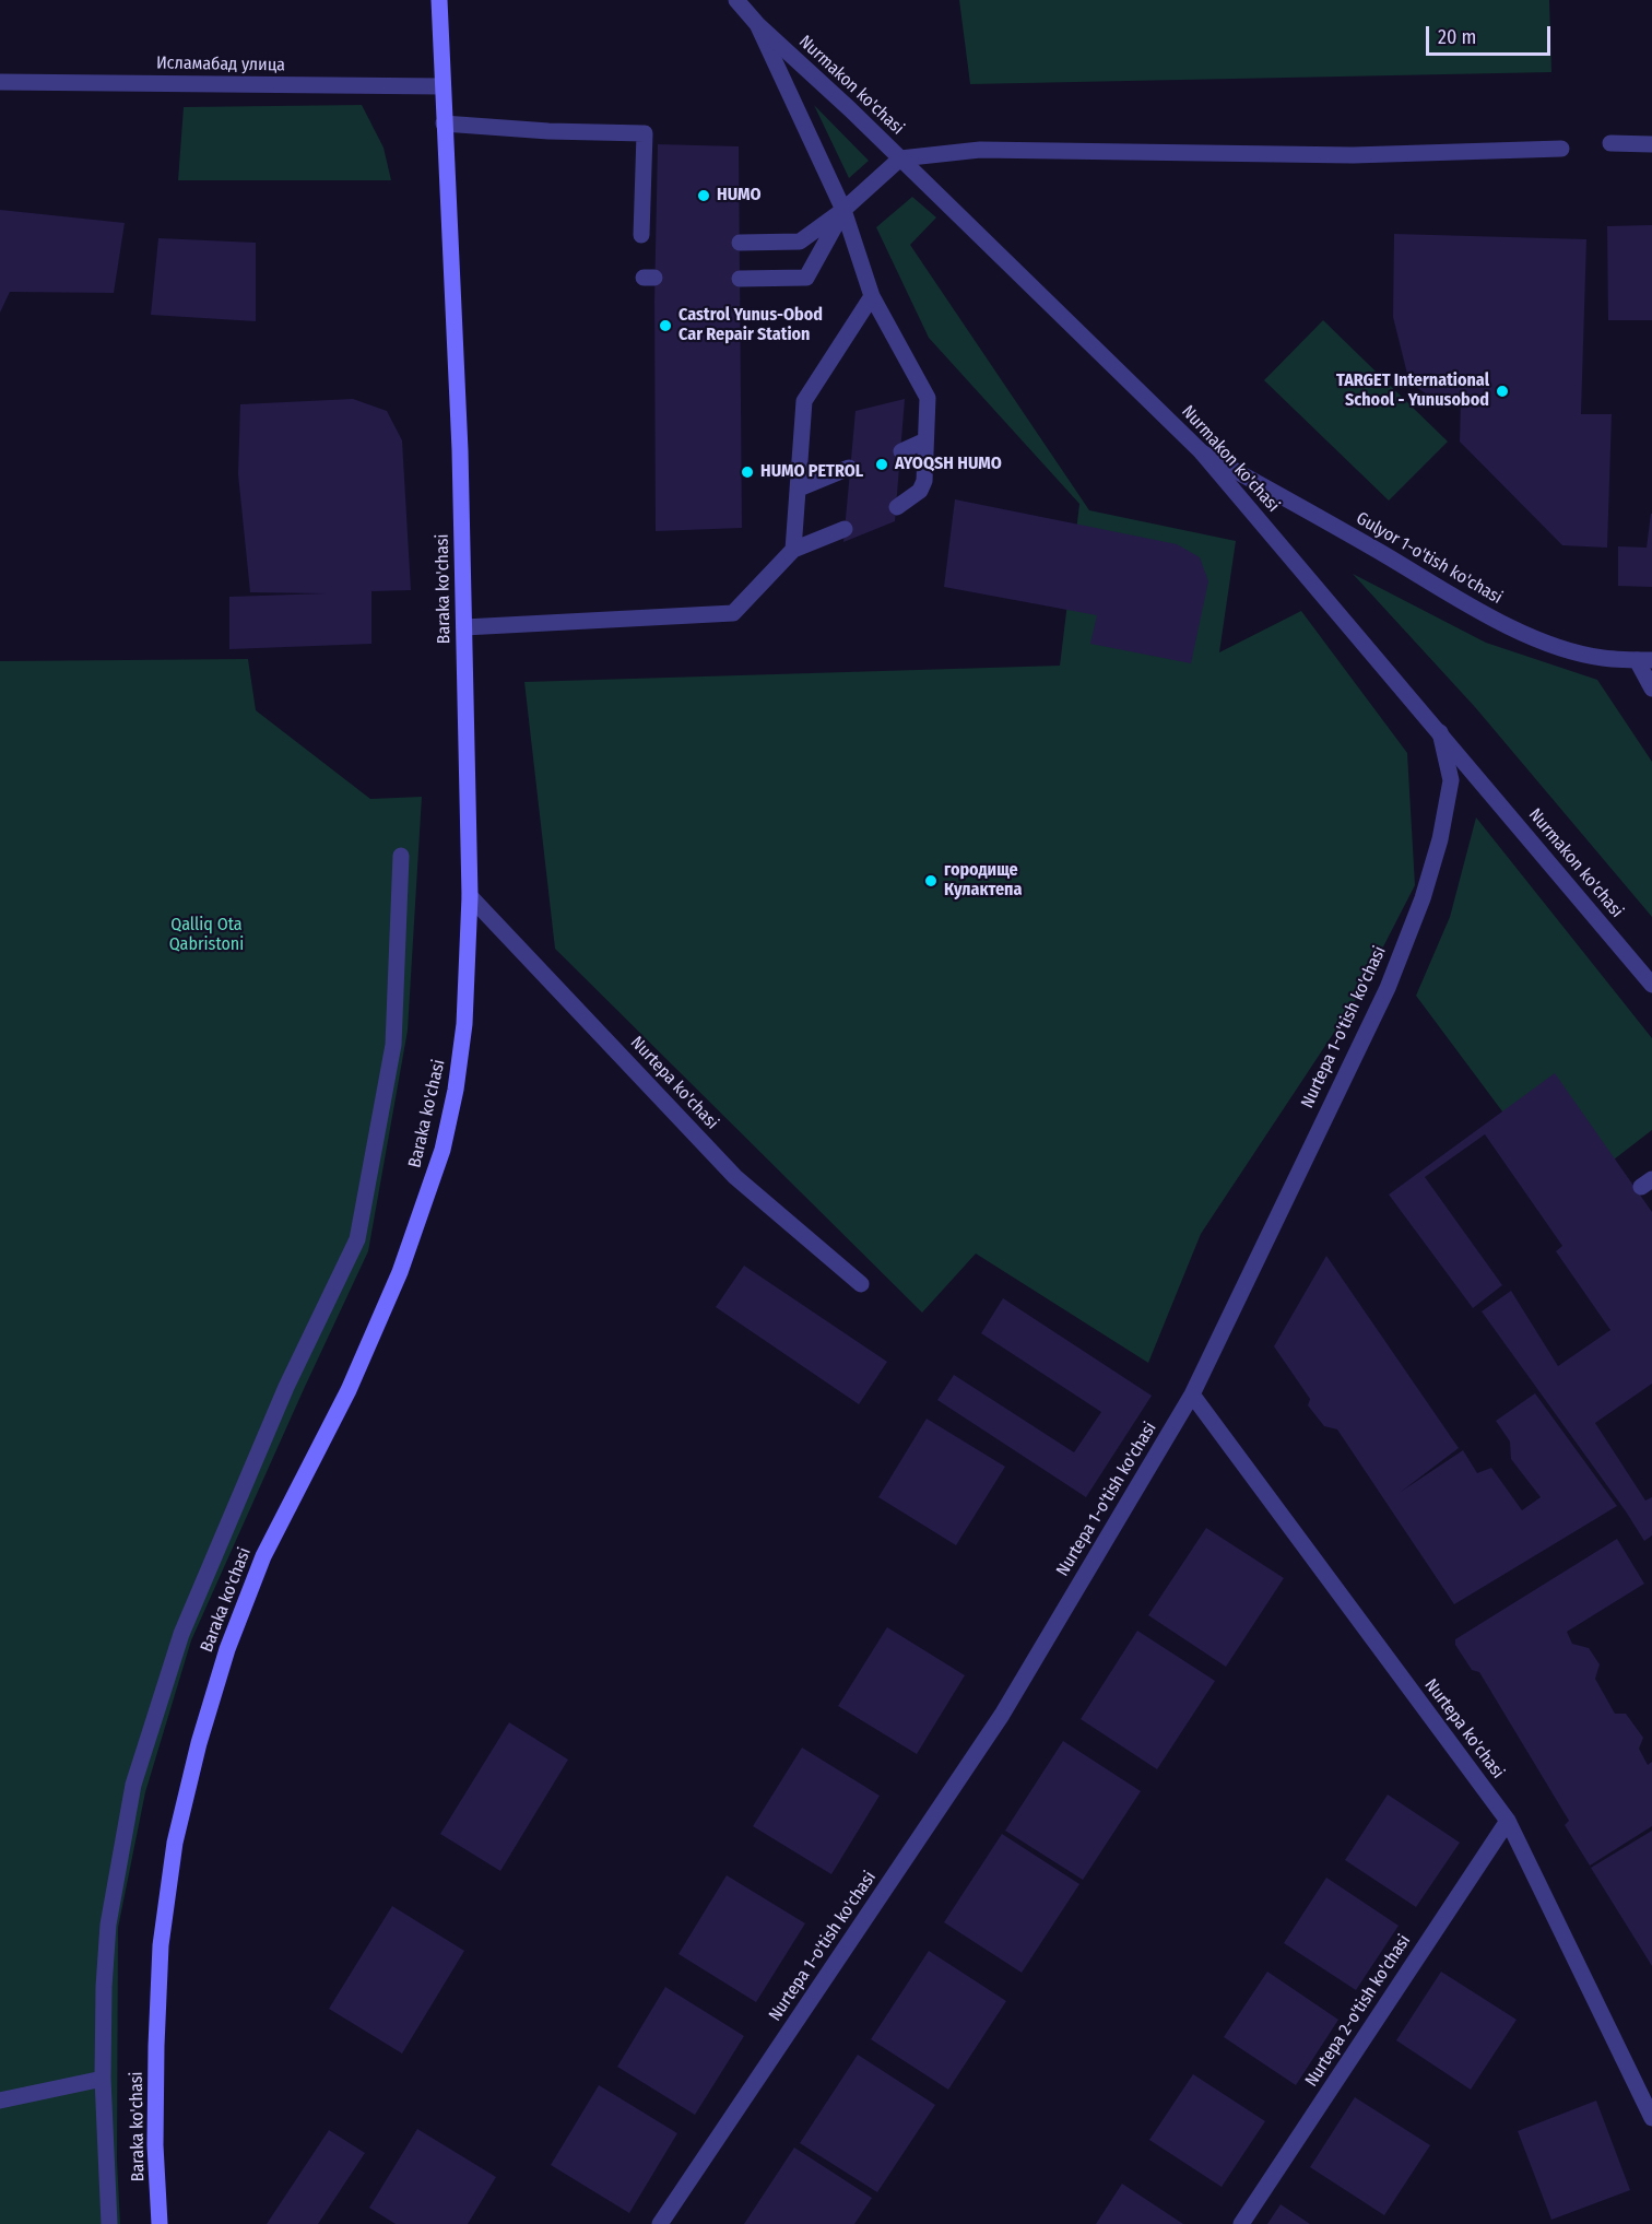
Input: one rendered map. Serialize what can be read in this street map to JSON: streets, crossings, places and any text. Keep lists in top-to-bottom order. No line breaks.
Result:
{"streets":{"main road":["Baraka ko'chasi"],"street":["Исламабад улица","Nurmakon ko'chasi","Gulyor 1-o'tish ko'chasi","Nurtepa 1-o'tish ko'chasi","Nurtepa ko'chasi","Nurtepa 2-o'tish ko'chasi"]},"crossings":[["Исламабад улица","Baraka ko'chasi"],["Nurmakon ko'chasi","Gulyor 1-o'tish ko'chasi"],["Nurmakon ko'chasi","Nurtepa 1-o'tish ko'chasi"],["Baraka ko'chasi","Nurtepa ko'chasi"],["Nurtepa 1-o'tish ko'chasi","Nurtepa ko'chasi"],["Nurtepa ko'chasi","Nurtepa 2-o'tish ko'chasi"]],"parks":["Qalliq Ota Qabristoni"],"places":["HUMO","Castrol Yunus-Obod Car Repair Station","TARGET International School - Yunusobod","AYOQSH HUMO","HUMO PETROL","городище Кулактепа"],"scale_bar":"20 m"}
